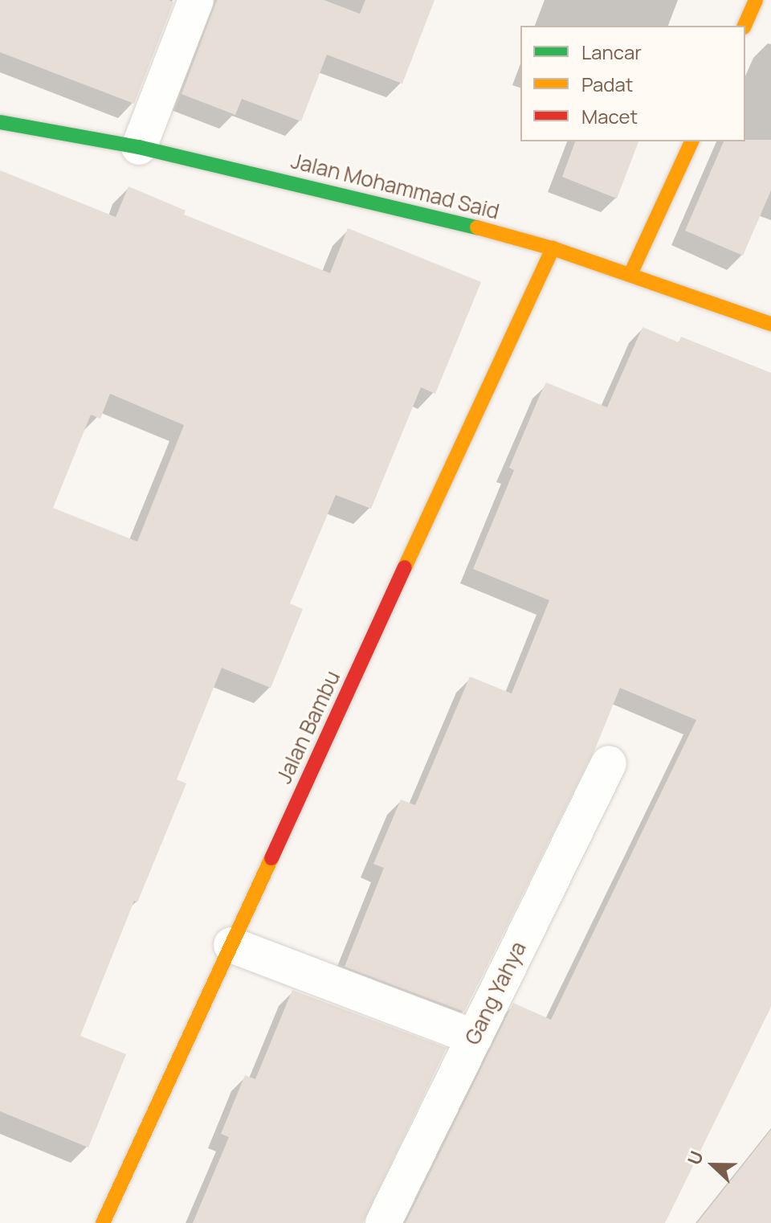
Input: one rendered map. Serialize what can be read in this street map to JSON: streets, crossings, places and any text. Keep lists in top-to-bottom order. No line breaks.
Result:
{"streets":{"street":["Jalan Mohammad Said","Jalan Bambu","Gang Yahya"]},"crossings":[["Jalan Mohammad Said","Jalan Bambu"]],"legend":["Lancar","Padat","Macet"],"north":"left"}
